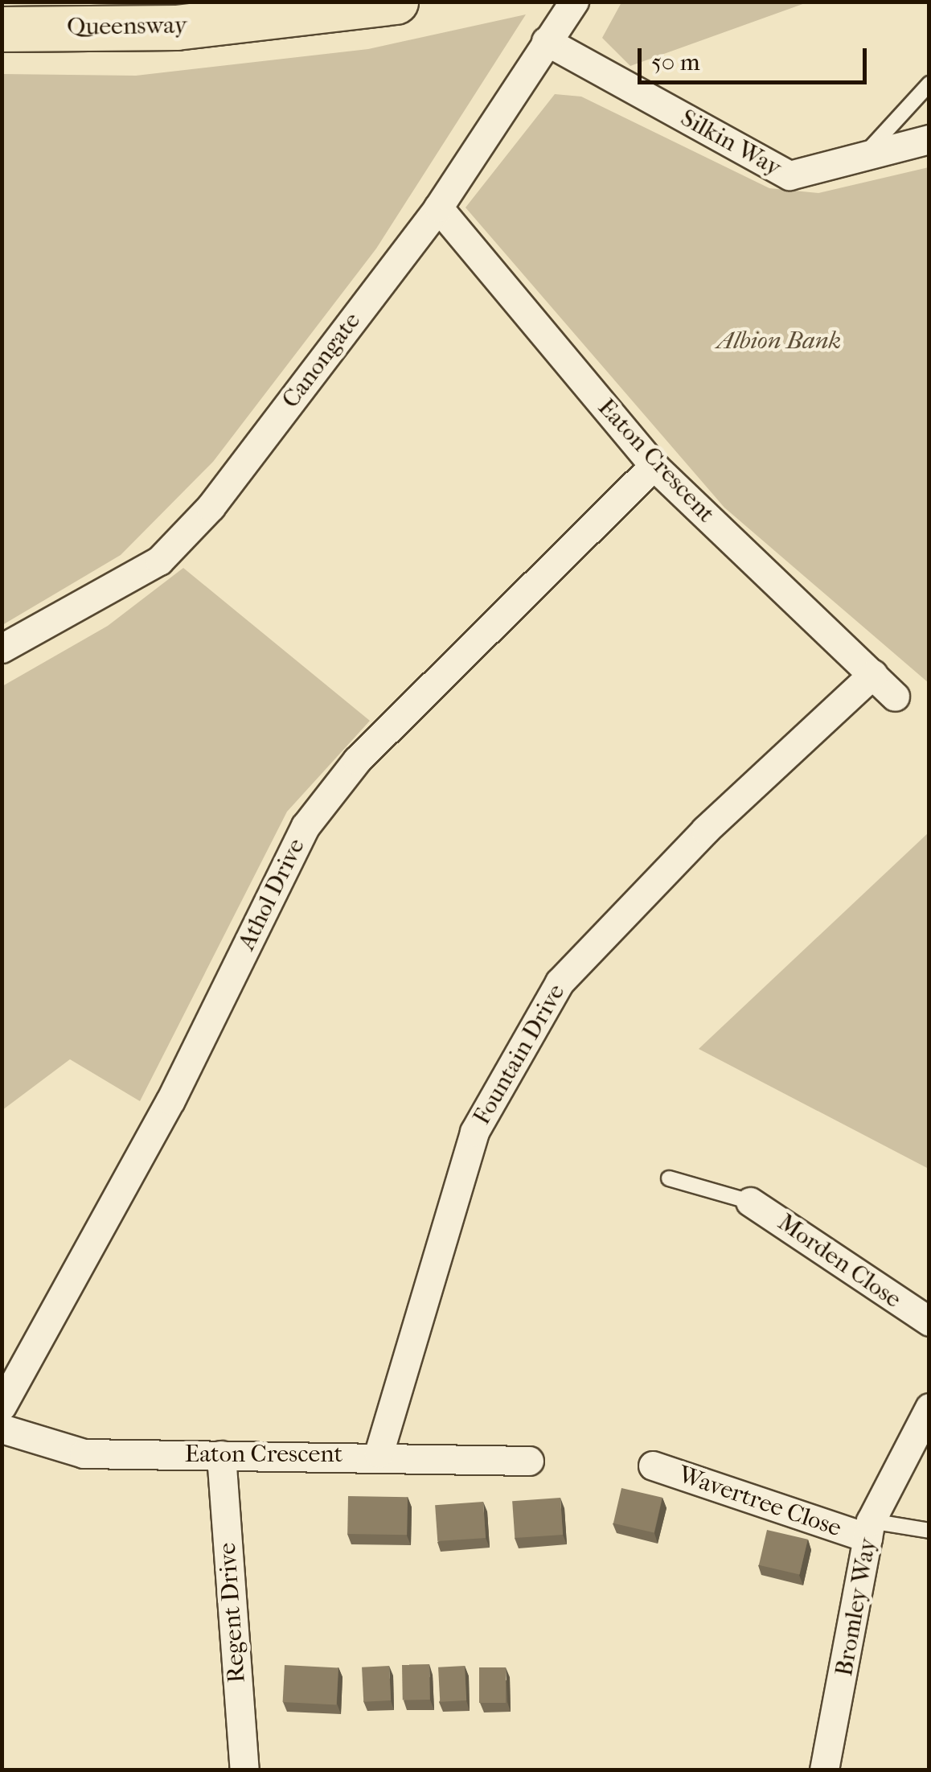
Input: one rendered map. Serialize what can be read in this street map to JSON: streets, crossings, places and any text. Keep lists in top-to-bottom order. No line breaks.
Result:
{"streets":{"highway":["Queensway"],"street":["Silkin Way","Canongate","Eaton Crescent","Athol Drive","Fountain Drive","Morden Close","Wavertree Close","Bromley Way","Regent Drive"]},"crossings":[["Silkin Way","Canongate"],["Canongate","Eaton Crescent"],["Eaton Crescent","Athol Drive"],["Eaton Crescent","Fountain Drive"],["Eaton Crescent","Regent Drive"],["Wavertree Close","Bromley Way"]],"parks":["Albion Bank"],"scale_bar":"50 m"}
